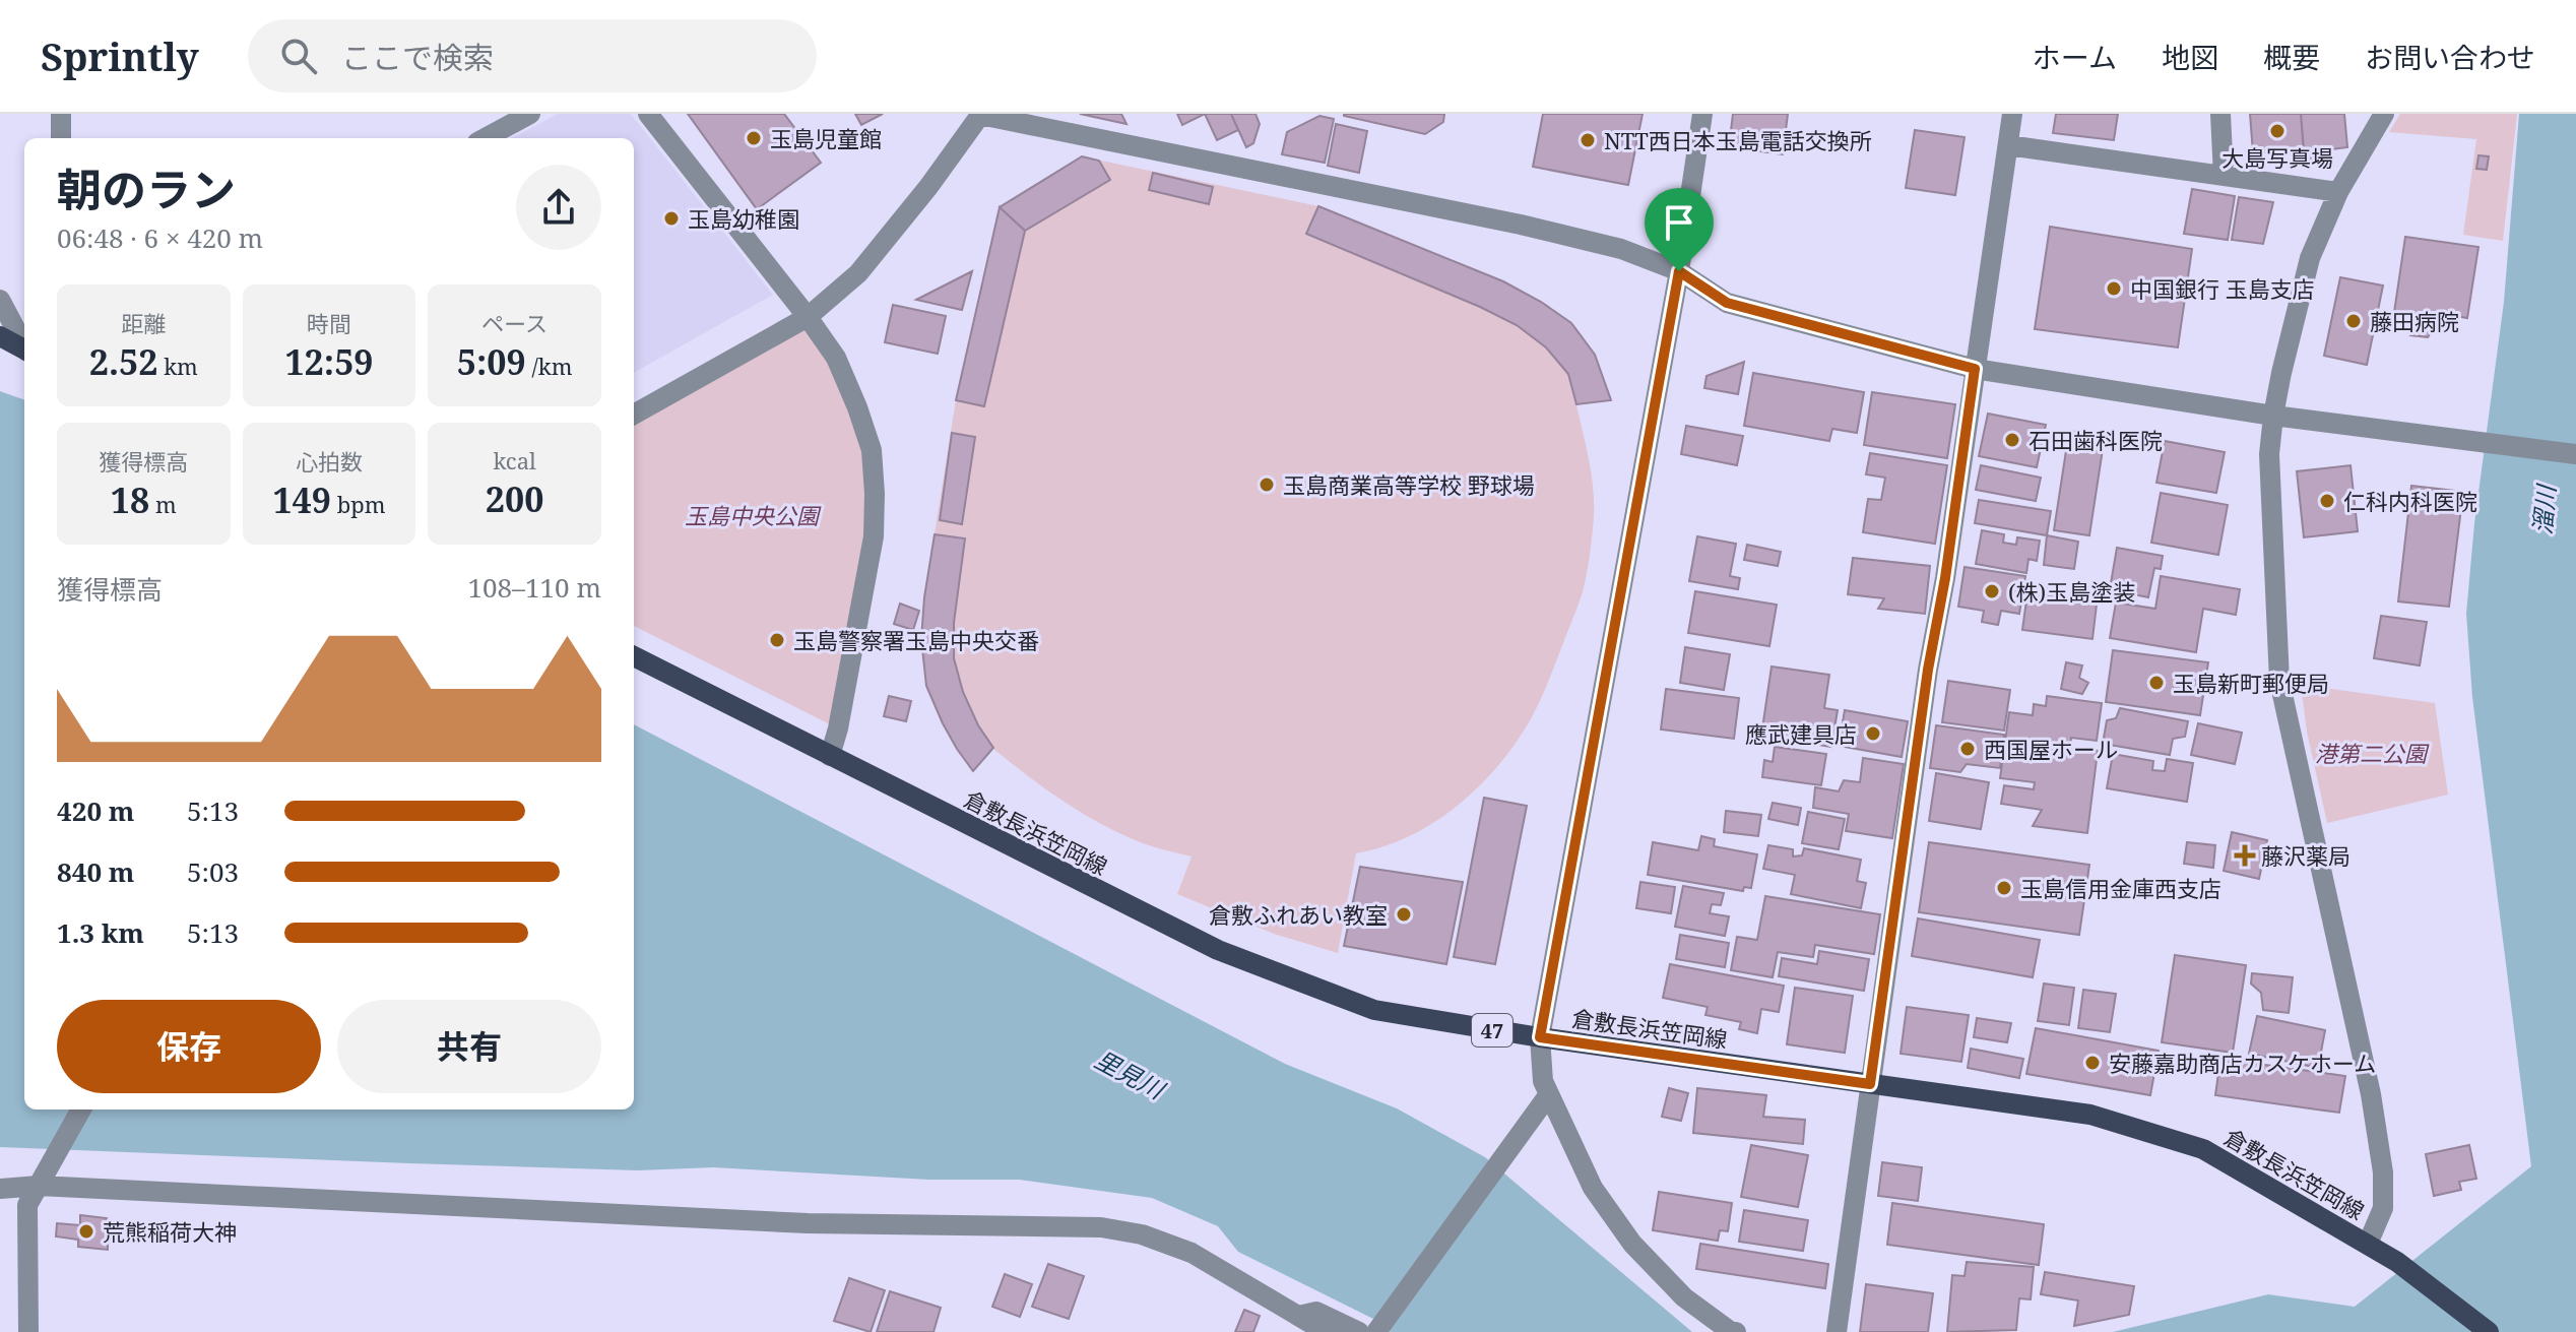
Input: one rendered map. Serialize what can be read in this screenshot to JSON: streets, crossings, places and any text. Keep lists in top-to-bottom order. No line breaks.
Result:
{"streets":{"main road":["倉敷長浜笠岡線","47"]},"water":["溜川","里見川"],"parks":["玉島中央公園","港第二公園"],"places":{"other":["大島写真場","玉島児童館","NTT西日本玉島電話交換所","玉島幼稚園","中国銀行 玉島支店","藤田病院","石田歯科医院","玉島商業高等学校 野球場","仁科内科医院","(株)玉島塗装","玉島警察署玉島中央交番","玉島新町郵便局","應武建具店","西国屋ホール","玉島信用金庫西支店","倉敷ふれあい教室","安藤嘉助商店カスケホーム","荒熊稲荷大神"],"health":["藤沢薬局"]},"page":{"header":"Sprintly","search":"ここで検索","nav":["ホーム","地図","概要","お問い合わせ"],"heading":["朝のラン","06:48 · 6 × 420 m"],"stats":[["距離","2.52 km"],["時間","12:59"],["ペース","5:09 /km"],["獲得標高","18 m"],["心拍数","149 bpm"],["kcal","200"]],"chart":["獲得標高","108–110 m"],"list":[{"name":"420 m","note":"5:13"},{"name":"840 m","note":"5:03"},{"name":"1.3 km","note":"5:13"}],"buttons":["保存","共有"]}}
